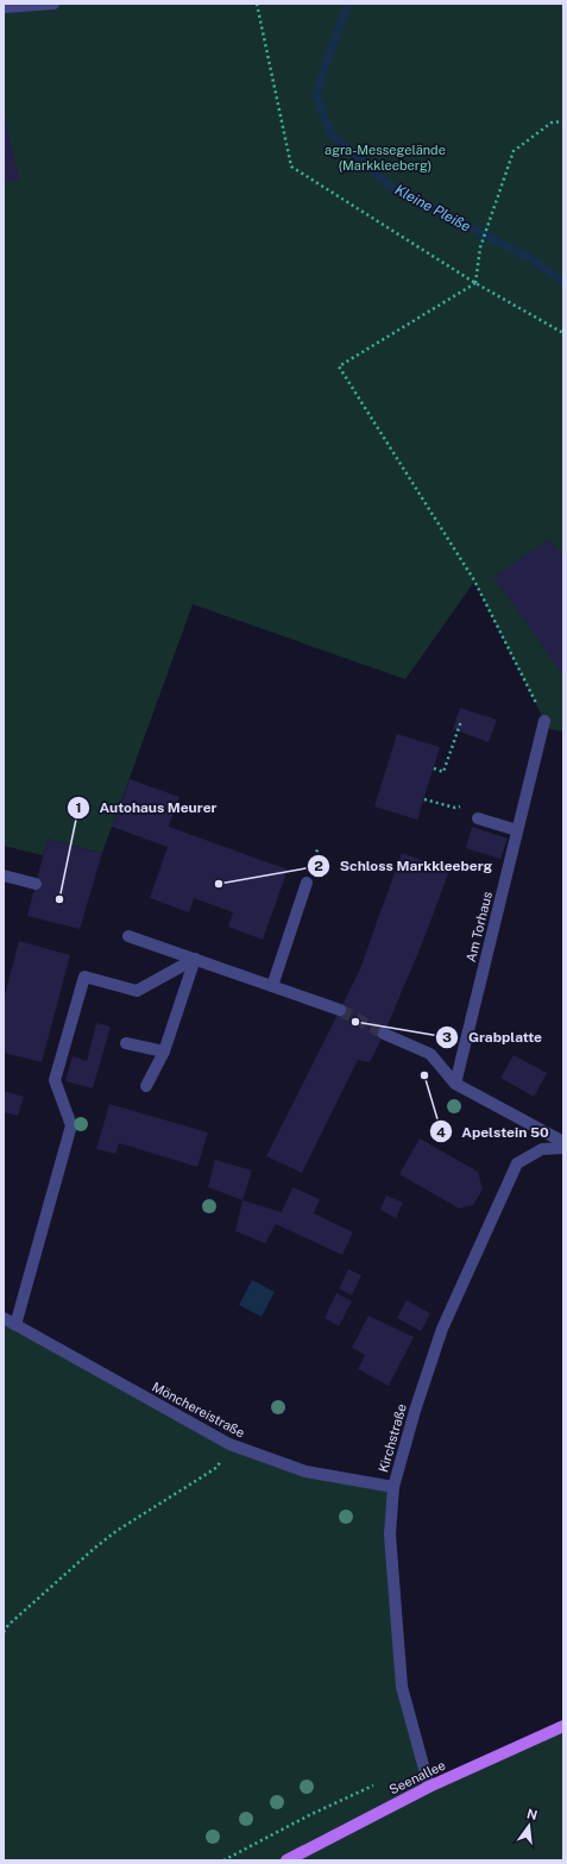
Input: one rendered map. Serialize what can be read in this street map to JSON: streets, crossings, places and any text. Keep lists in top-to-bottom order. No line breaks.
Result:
{"streets":{"main road":["Seenallee"],"street":["Am Torhaus","Mönchereistraße","Kirchstraße"]},"crossings":[["Mönchereistraße","Kirchstraße"],["Kirchstraße","Seenallee"]],"water":["Kleine Pleiße"],"parks":["agra-Messegelände (Markkleeberg)"],"places":["Schloss Markkleeberg","Autohaus Meurer","Grabplatte","Apelstein 50"],"north":"top"}
